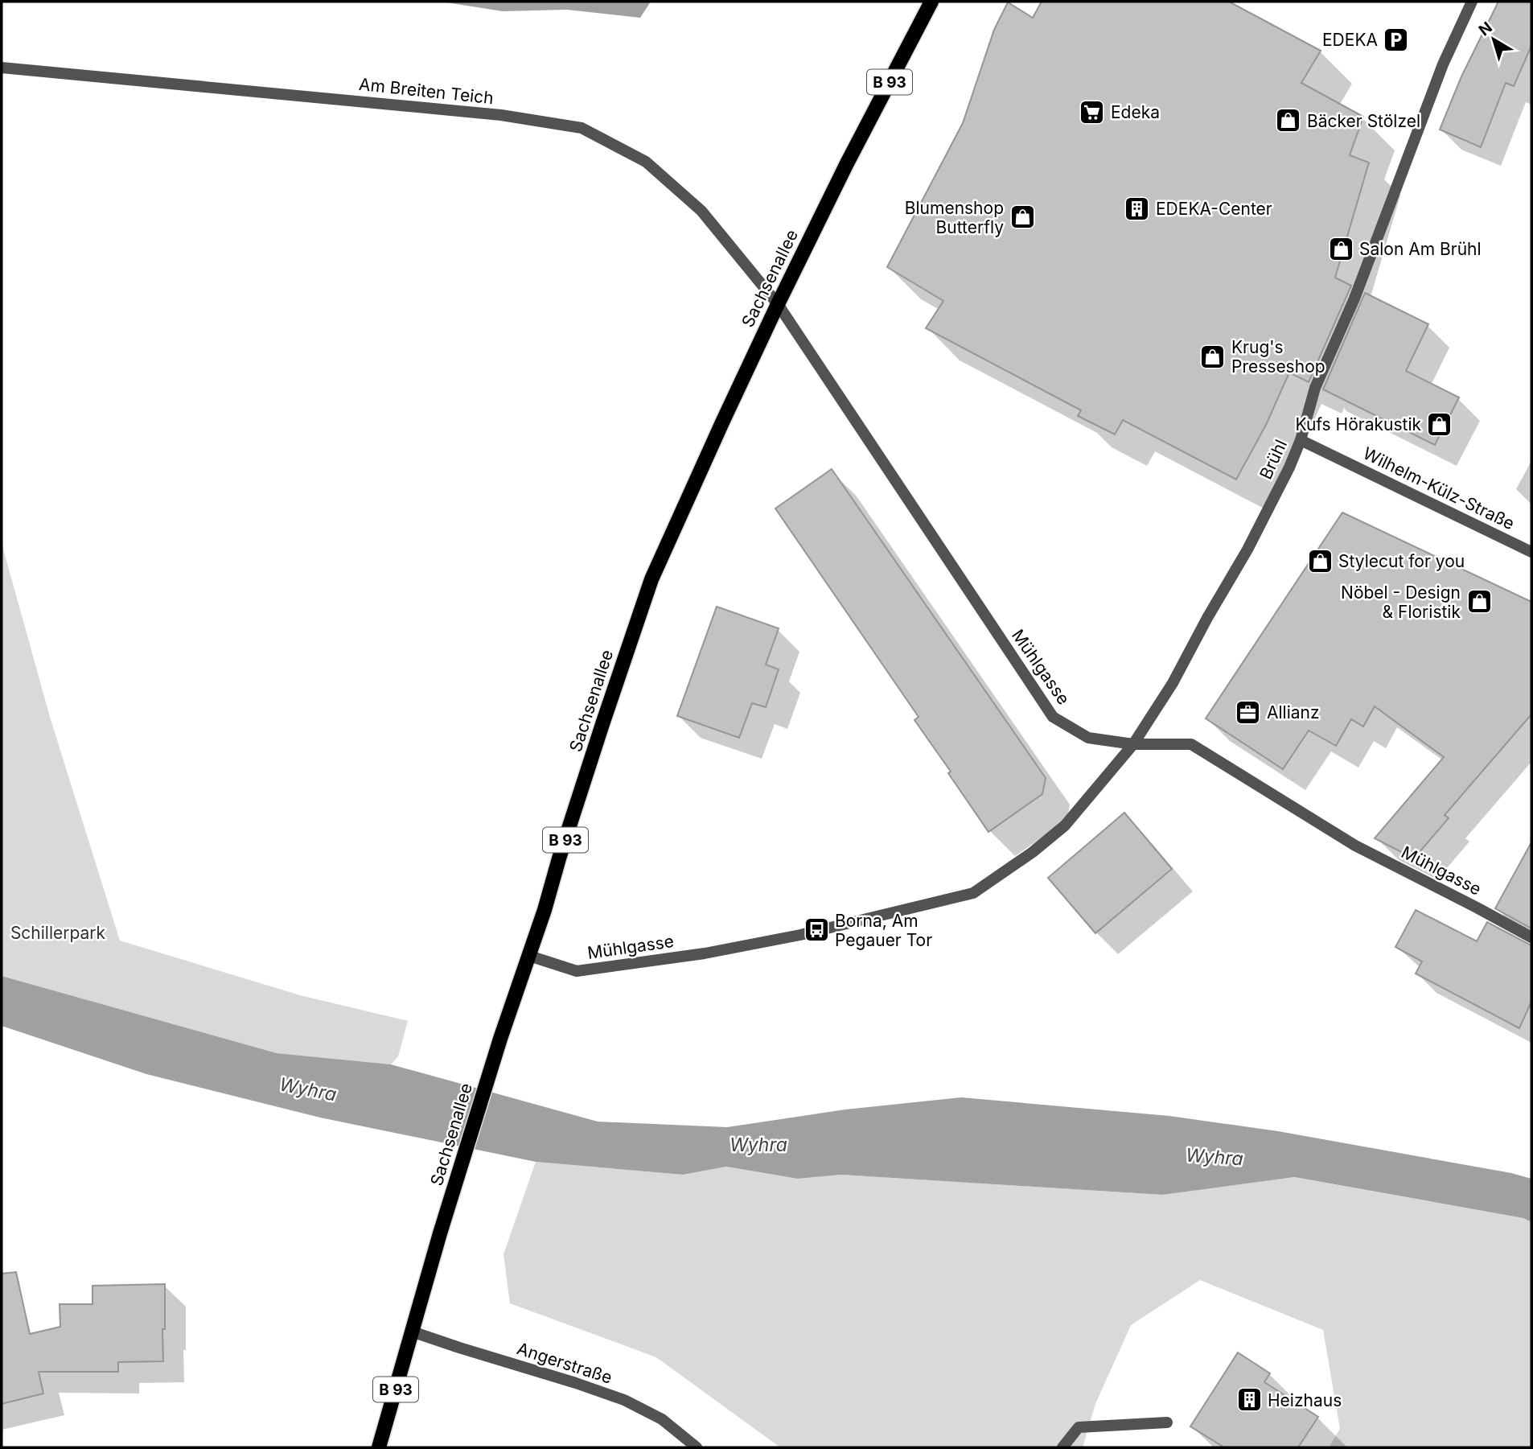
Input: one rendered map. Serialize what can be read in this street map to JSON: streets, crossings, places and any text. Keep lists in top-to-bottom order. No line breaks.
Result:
{"streets":{"main road":["B 93","Sachsenallee"],"street":["Am Breiten Teich","Brühl","Wilhelm-Külz-Straße","Mühlgasse","Angerstraße"]},"crossings":[["Am Breiten Teich","Sachsenallee"],["Am Breiten Teich","Mühlgasse"],["Sachsenallee","Mühlgasse"],["Sachsenallee","Angerstraße"],["Brühl","Wilhelm-Külz-Straße"],["Brühl","Mühlgasse"]],"water":["Wyhra"],"parks":["Schillerpark"],"places":{"parking":["EDEKA"],"supermarket":["Edeka"],"shop":["Bäcker Stölzel","Blumenshop Butterfly","Salon Am Brühl","Krug's Presseshop","Kufs Hörakustik","Stylecut for you","Nöbel - Design & Floristik"],"building":["EDEKA-Center","Heizhaus"],"office":["Allianz"],"bus stop":["Borna, Am Pegauer Tor"]},"north":"top left"}
